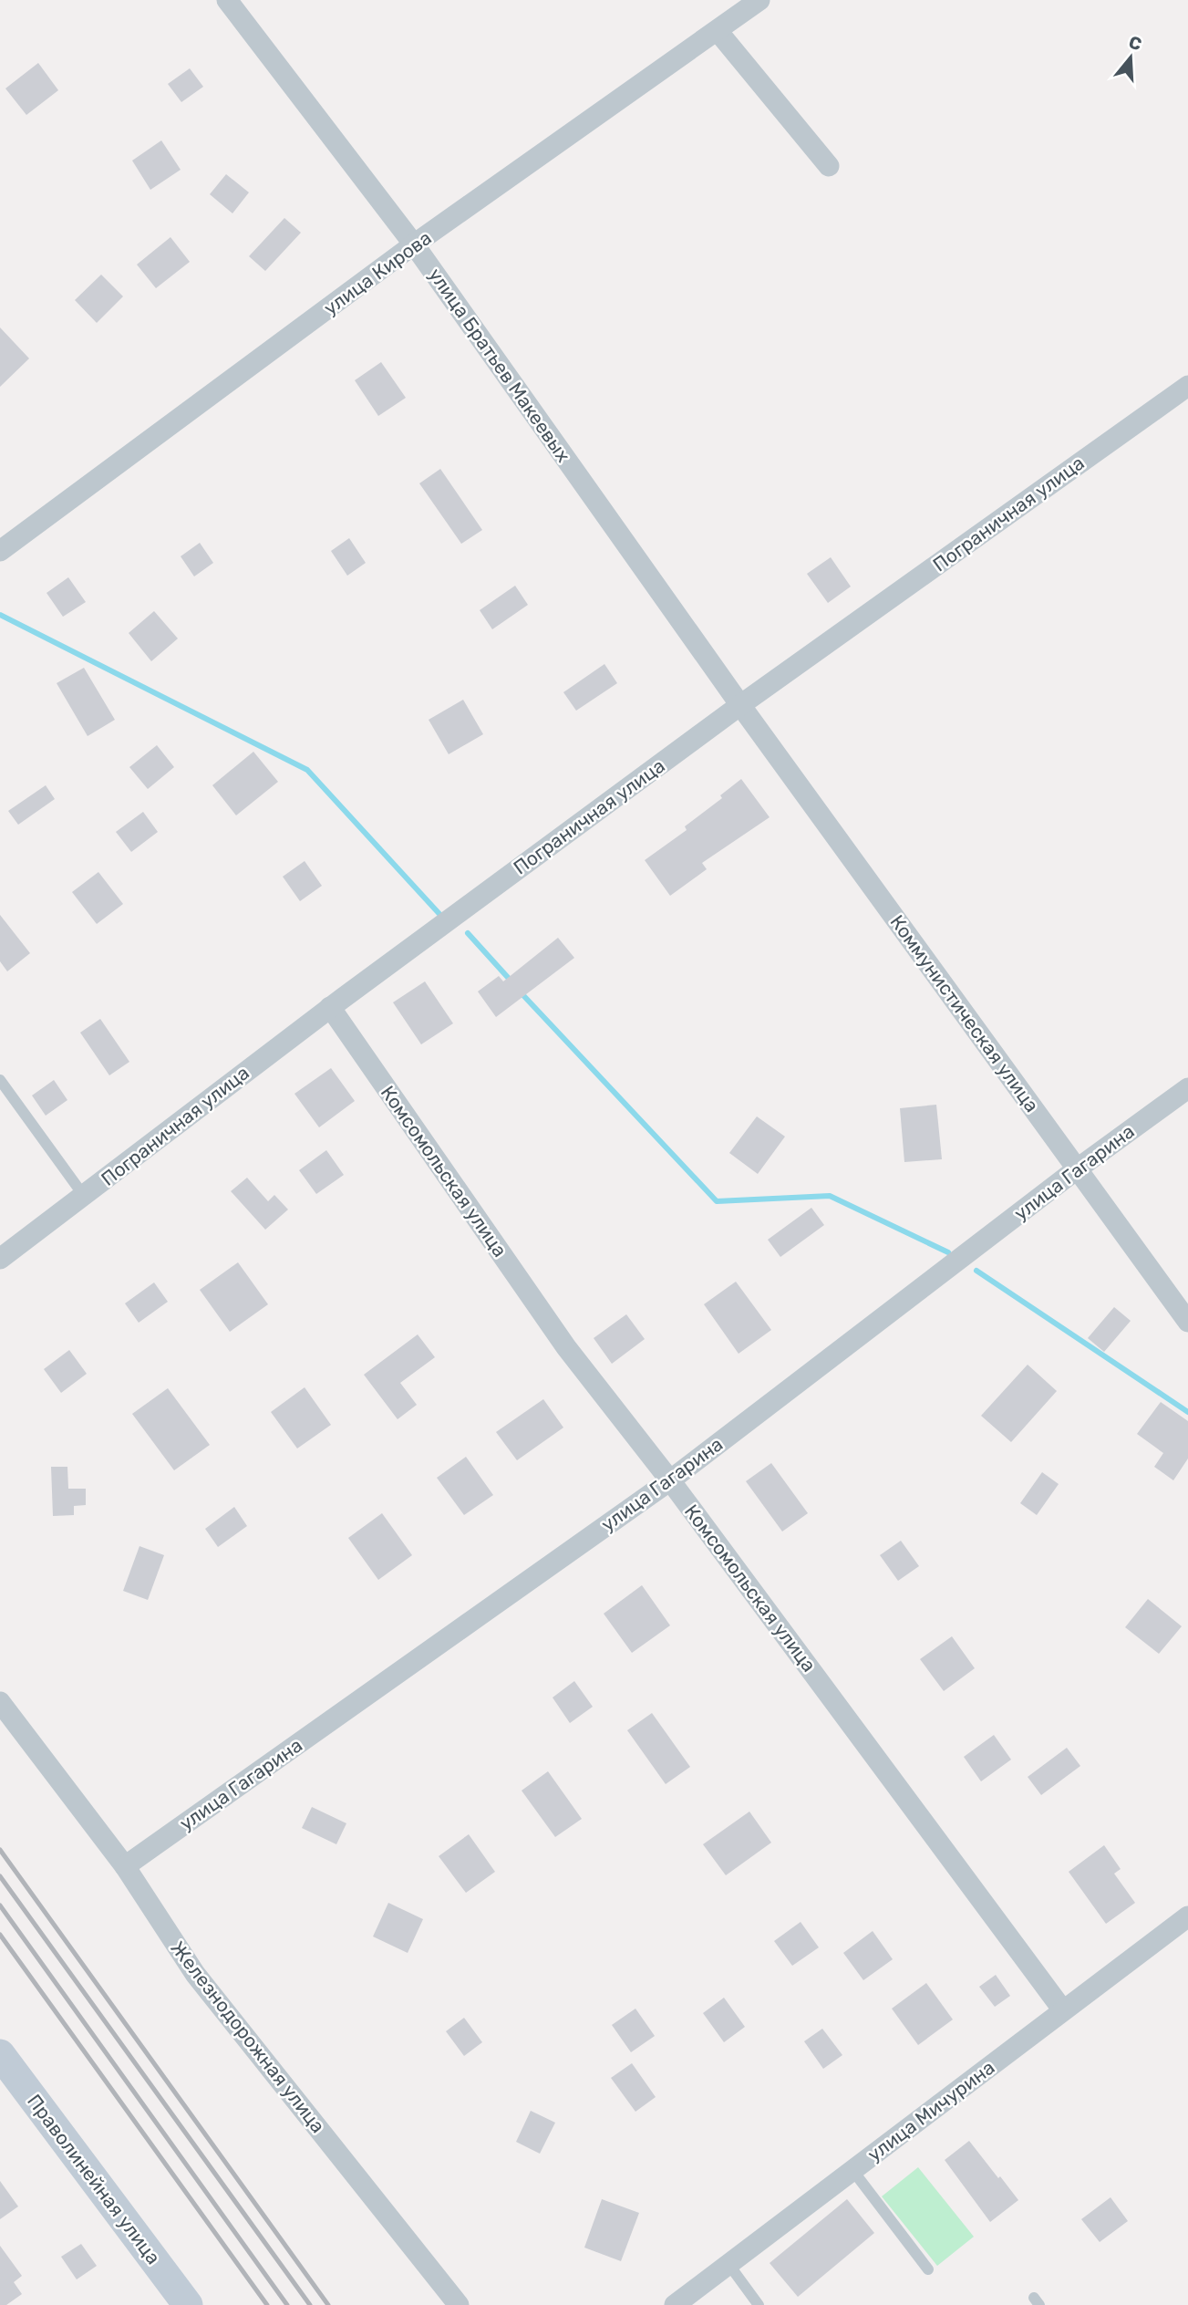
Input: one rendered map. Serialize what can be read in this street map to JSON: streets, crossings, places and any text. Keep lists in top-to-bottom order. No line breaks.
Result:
{"streets":{"main road":["Праволинейная улица"],"street":["улица Кирова","улица Братьев Макеевых","Пограничная улица","Коммунистическая улица","Комсомольская улица","улица Гагарина","Железнодорожная улица","улица Мичурина"]},"crossings":[["улица Кирова","улица Братьев Макеевых"],["улица Братьев Макеевых","Пограничная улица"],["улица Братьев Макеевых","Коммунистическая улица"],["Пограничная улица","Коммунистическая улица"],["Пограничная улица","Комсомольская улица"],["Коммунистическая улица","улица Гагарина"],["Комсомольская улица","улица Гагарина"],["Комсомольская улица","улица Мичурина"],["улица Гагарина","Железнодорожная улица"]],"north":"top"}
